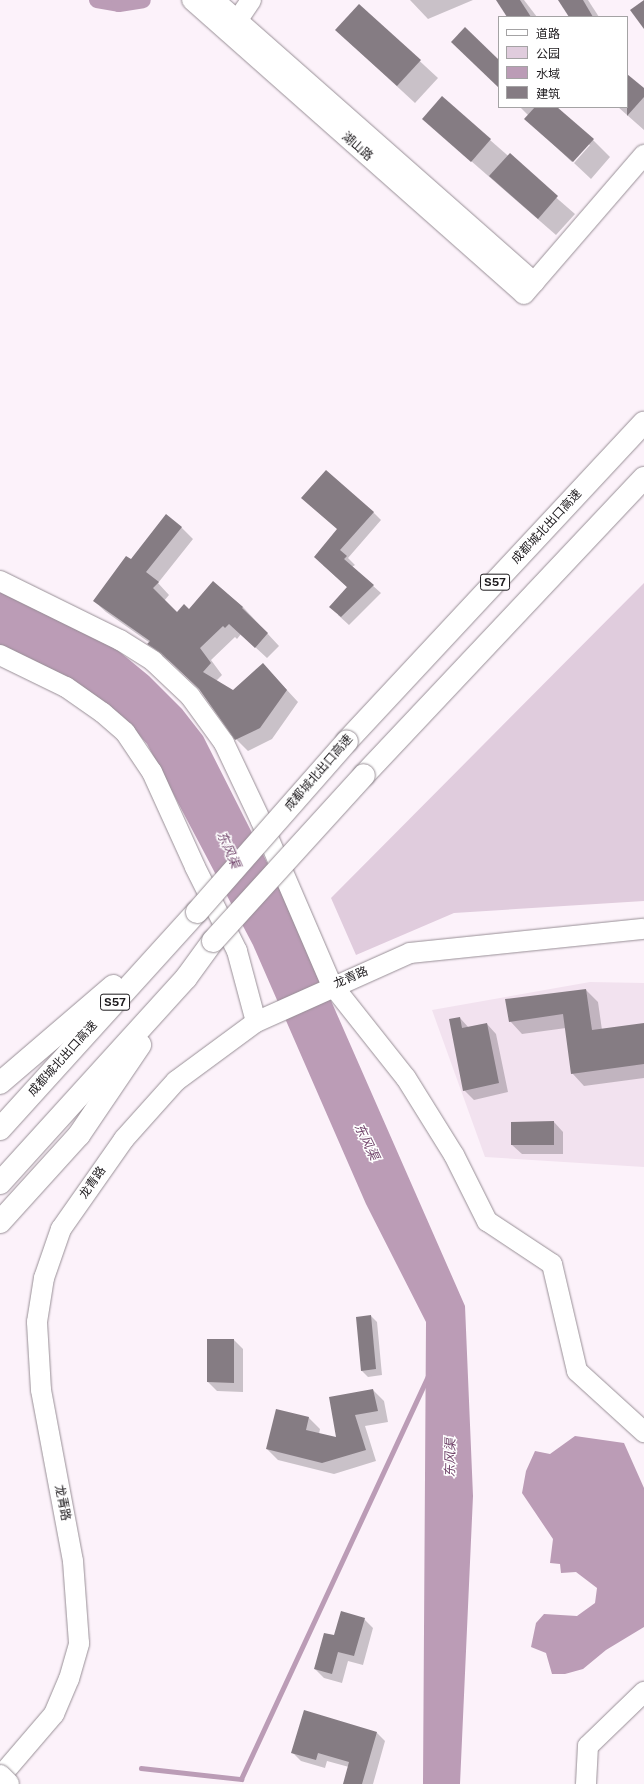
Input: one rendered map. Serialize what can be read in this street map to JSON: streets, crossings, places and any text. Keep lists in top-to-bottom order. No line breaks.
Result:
{"streets":{"highway":["成都城北出口高速","S57"],"street":["湖山路","龙青路"]},"water":["东风渠"],"legend":["道路","公园","水域","建筑"]}
